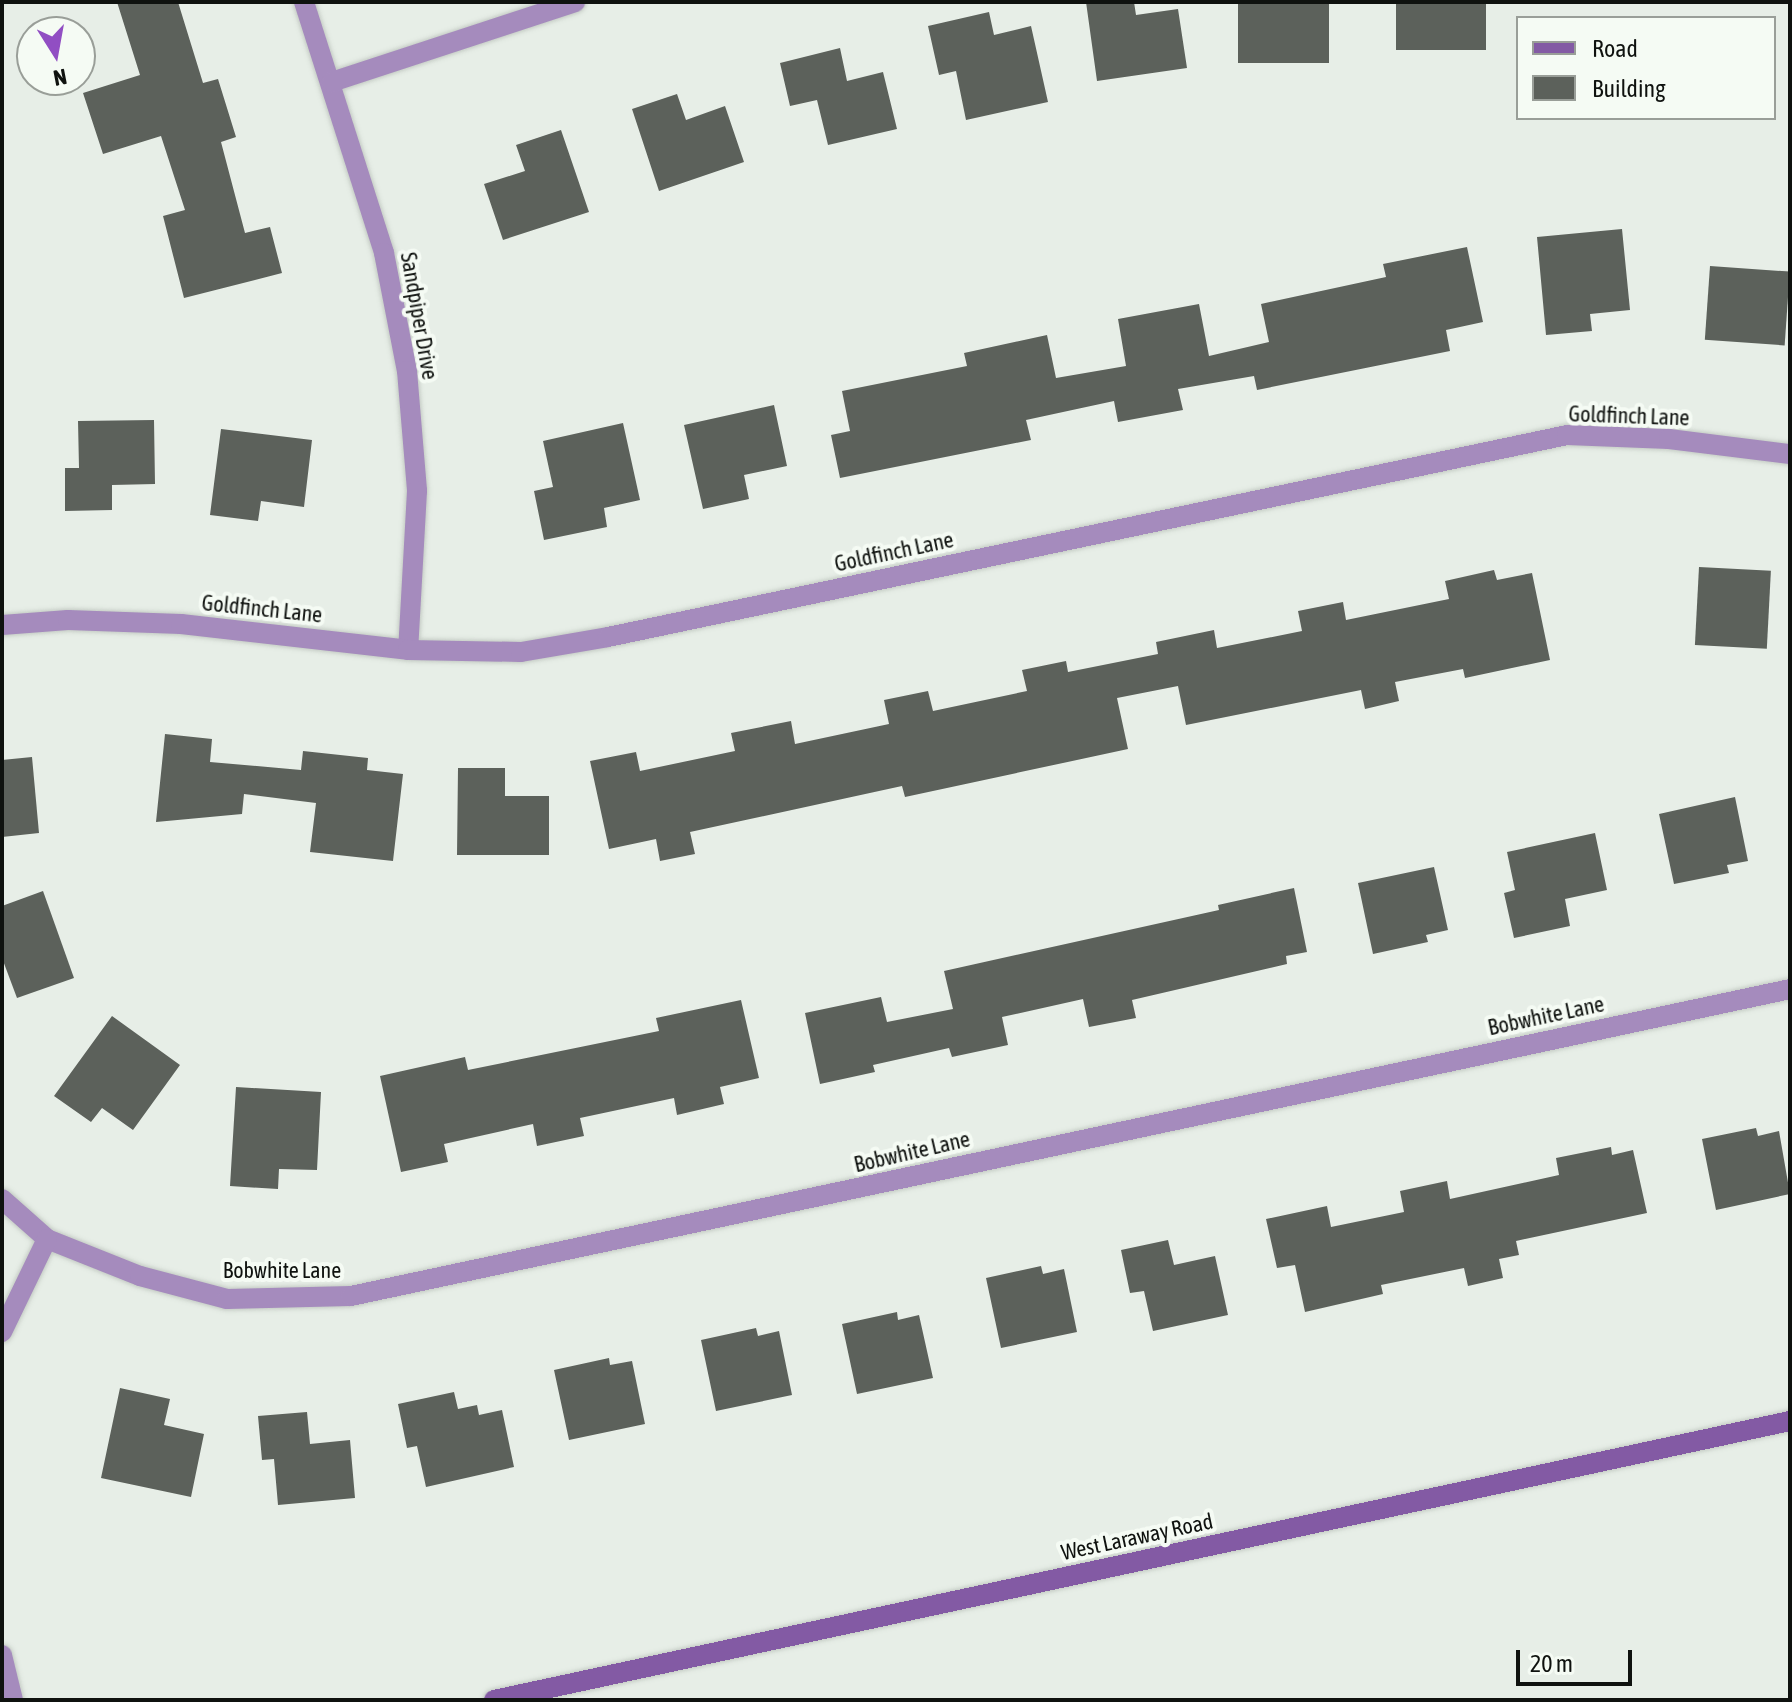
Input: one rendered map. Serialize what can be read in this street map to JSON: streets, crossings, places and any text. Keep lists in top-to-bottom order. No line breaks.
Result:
{"streets":{"main road":["West Laraway Road"],"street":["Sandpiper Drive","Goldfinch Lane","Bobwhite Lane"]},"crossings":[["Sandpiper Drive","Goldfinch Lane"]],"legend":["Road","Building"],"scale_bar":"20 m","north":"bottom"}
